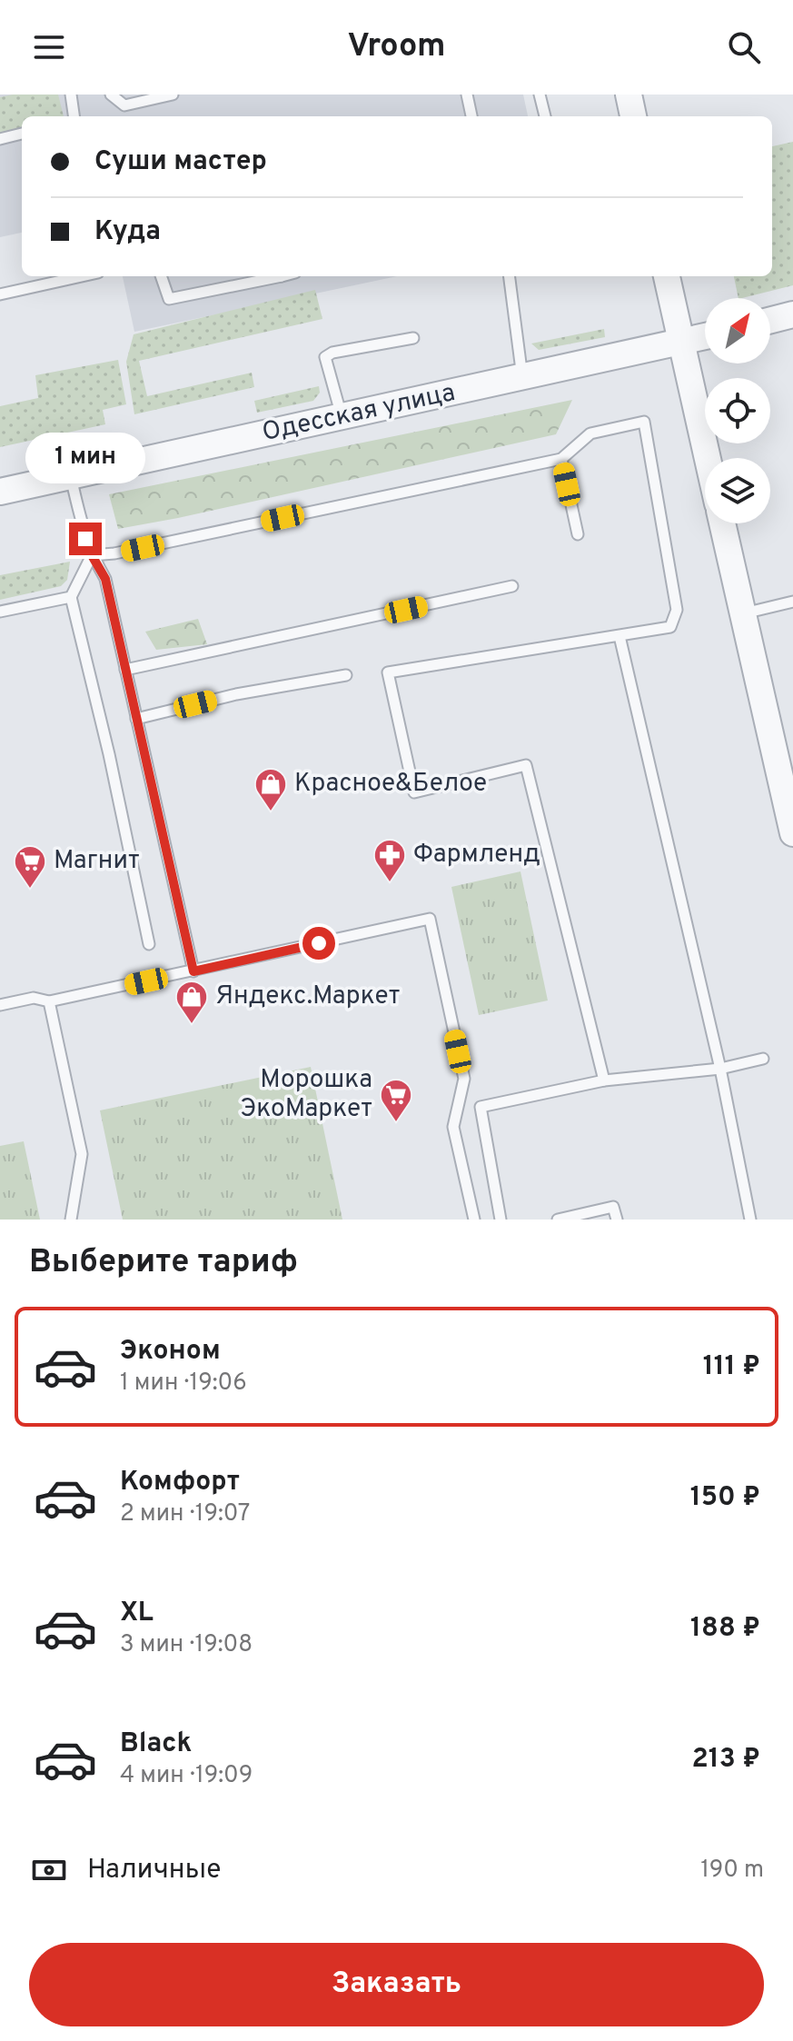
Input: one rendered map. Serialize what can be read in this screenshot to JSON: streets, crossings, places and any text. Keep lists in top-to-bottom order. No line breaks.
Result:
{"streets":{"street":["Одесская улица"]},"places":{"shop":["Красное&Белое","Яндекс.Маркет"],"pharmacy":["Фармленд"],"supermarket":["Магнит","Морошка ЭкоМаркет"]},"north":"top right","page":{"header":"Vroom","banner":["Суши мастер","Куда"],"bubble":"1 мин","heading":"Выберите тариф","list":[{"name":"Эконом","note":"1 мин · 19:06","value":"111 ₽"},{"name":"Комфорт","note":"2 мин · 19:07","value":"150 ₽"},{"name":"XL","note":"3 мин · 19:08","value":"188 ₽"},{"name":"Black","note":"4 мин · 19:09","value":"213 ₽"}],"pay":["Наличные","190 m"],"buttons":"Заказать"}}
